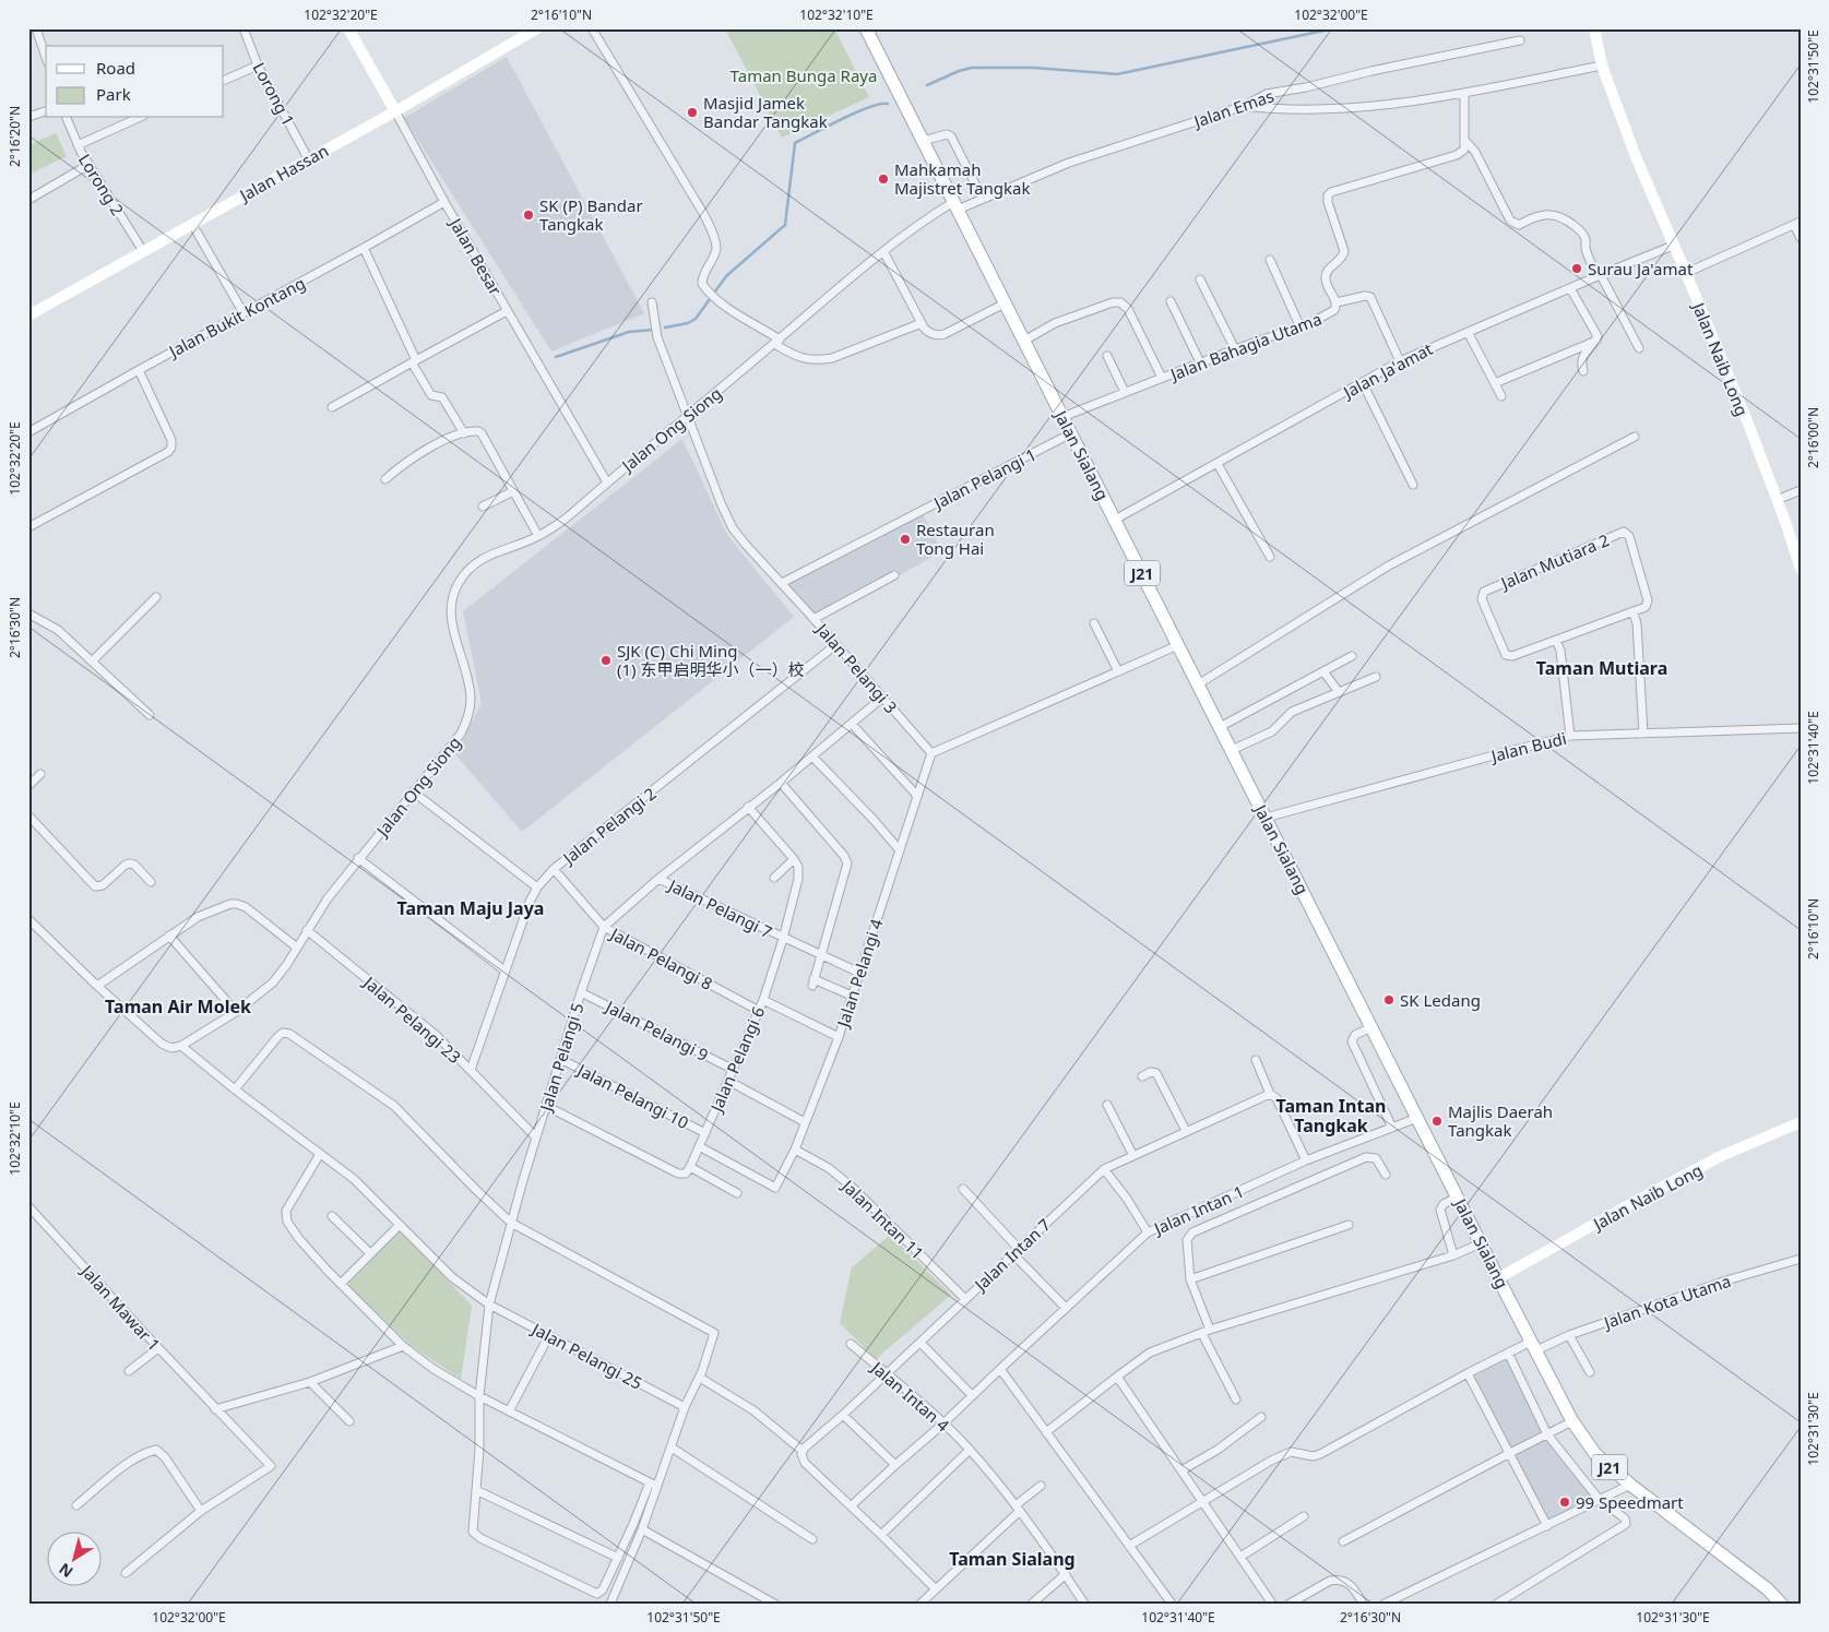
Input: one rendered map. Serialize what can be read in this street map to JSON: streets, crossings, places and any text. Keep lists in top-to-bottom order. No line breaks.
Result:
{"streets":{"main road":["Jalan Hassan","Jalan Besar","Jalan Naib Long","Jalan Sialang","J21"],"street":["Lorong 1","Jalan Emas","Lorong 2","Jalan Bukit Kontang","Jalan Bahagia Utama","Jalan Ja'amat","Jalan Ong Siong","Jalan Pelangi 1","Jalan Mutiara 2","Jalan Pelangi 3","Jalan Budi","Jalan Pelangi 2","Jalan Pelangi 7","Jalan Pelangi 8","Jalan Pelangi 4","Jalan Pelangi 23","Jalan Pelangi 9","Jalan Pelangi 5","Jalan Pelangi 6","Jalan Pelangi 10","Jalan Intan 1","Jalan Intan 11","Jalan Intan 7","Jalan Kota Utama","Jalan Mawar 1","Jalan Pelangi 25","Jalan Intan 4"]},"crossings":[["Lorong 1","Jalan Hassan"],["Jalan Emas","Jalan Ong Siong"],["Jalan Emas","Jalan Sialang"],["Jalan Hassan","Lorong 2"],["Jalan Hassan","Jalan Besar"],["Jalan Besar","Jalan Bukit Kontang"],["Jalan Besar","Jalan Ong Siong"],["Jalan Bahagia Utama","Jalan Sialang"],["Jalan Naib Long","Jalan Ja'amat"],["Jalan Naib Long","Jalan Sialang"],["Jalan Ja'amat","Jalan Sialang"],["Jalan Ong Siong","Jalan Sialang"],["Jalan Ong Siong","Jalan Pelangi 3"],["Jalan Ong Siong","Jalan Pelangi 23"],["Jalan Ong Siong","Jalan Pelangi 25"],["Jalan Sialang","Jalan Pelangi 1"],["Jalan Sialang","Jalan Budi"],["Jalan Sialang","Jalan Intan 1"],["Jalan Sialang","Jalan Kota Utama"],["Jalan Pelangi 1","Jalan Pelangi 3"],["Jalan Pelangi 3","Jalan Pelangi 2"],["Jalan Pelangi 3","Jalan Pelangi 4"],["Jalan Pelangi 3","Jalan Pelangi 5"],["Jalan Pelangi 2","Jalan Pelangi 8"],["Jalan Pelangi 2","Jalan Pelangi 23"],["Jalan Pelangi 7","Jalan Pelangi 4"],["Jalan Pelangi 7","Jalan Pelangi 5"],["Jalan Pelangi 7","Jalan Pelangi 6"],["Jalan Pelangi 8","Jalan Pelangi 5"],["Jalan Pelangi 8","Jalan Pelangi 6"],["Jalan Pelangi 4","Jalan Pelangi 6"],["Jalan Pelangi 4","Jalan Intan 11"],["Jalan Pelangi 23","Jalan Pelangi 5"],["Jalan Pelangi 9","Jalan Pelangi 5"],["Jalan Pelangi 9","Jalan Pelangi 6"],["Jalan Pelangi 5","Jalan Pelangi 10"],["Jalan Pelangi 5","Jalan Pelangi 25"],["Jalan Pelangi 6","Jalan Pelangi 10"],["Jalan Intan 1","Jalan Intan 4"],["Jalan Intan 11","Jalan Intan 7"],["Jalan Intan 7","Jalan Intan 4"]],"districts":["Taman Mutiara","Taman Maju Jaya","Taman Air Molek","Taman Intan Tangkak","Taman Sialang"],"parks":["Taman Bunga Raya"],"places":["Masjid Jamek Bandar Tangkak","Mahkamah Majistret Tangkak","SK (P) Bandar Tangkak","Surau Ja'amat","Restauran Tong Hai","SJK (C) Chi Ming (1) 东甲启明华小（一）校","SK Ledang","Majlis Daerah Tangkak","99 Speedmart"],"legend":["Road","Park"],"north":"bottom left","coordinates":["102°32'20\"E","2°16'10\"N","102°32'10\"E","102°32'00\"E","102°31'50\"E","2°16'20\"N","2°16'00\"N","2°16'30\"N","102°31'40\"E","102°31'30\"E"]}
